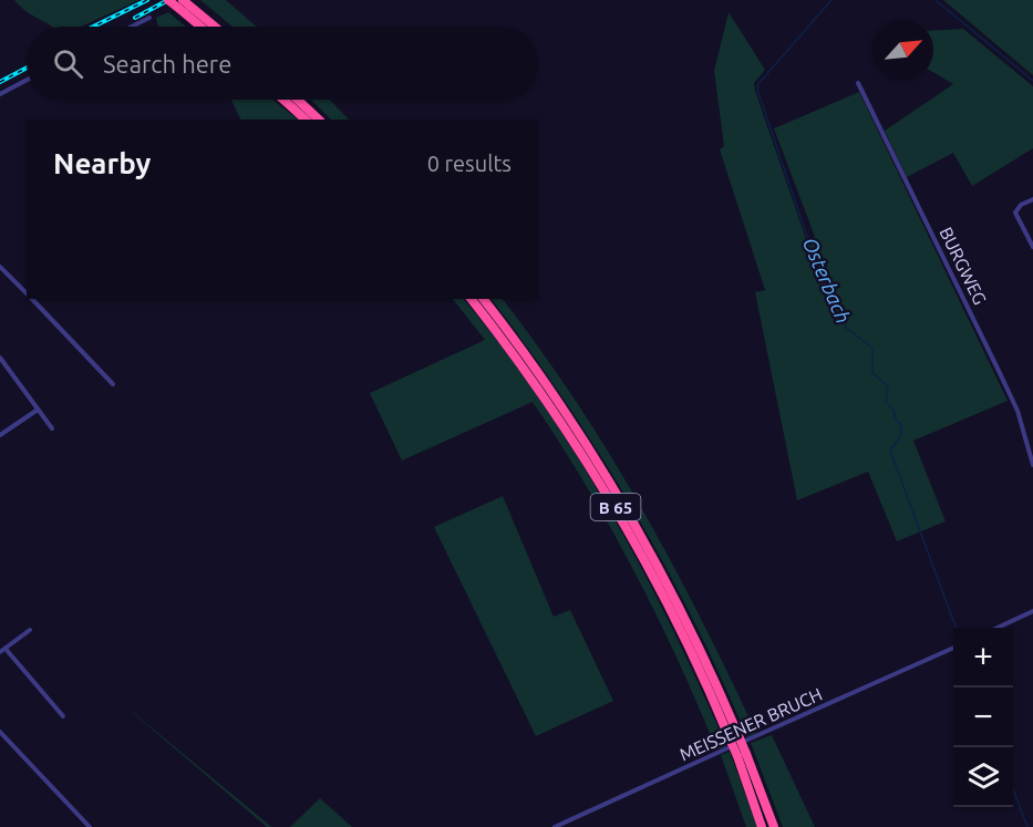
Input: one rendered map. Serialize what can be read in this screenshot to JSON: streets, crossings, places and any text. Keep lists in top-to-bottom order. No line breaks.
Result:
{"streets":{"highway":["B 65"],"street":["BURGWEG","MEISSENER BRUCH"]},"water":["Osterbach"],"north":"top right","page":{"search":"Search here","heading":["Nearby","0 results"],"map_buttons":["+","−"]}}
